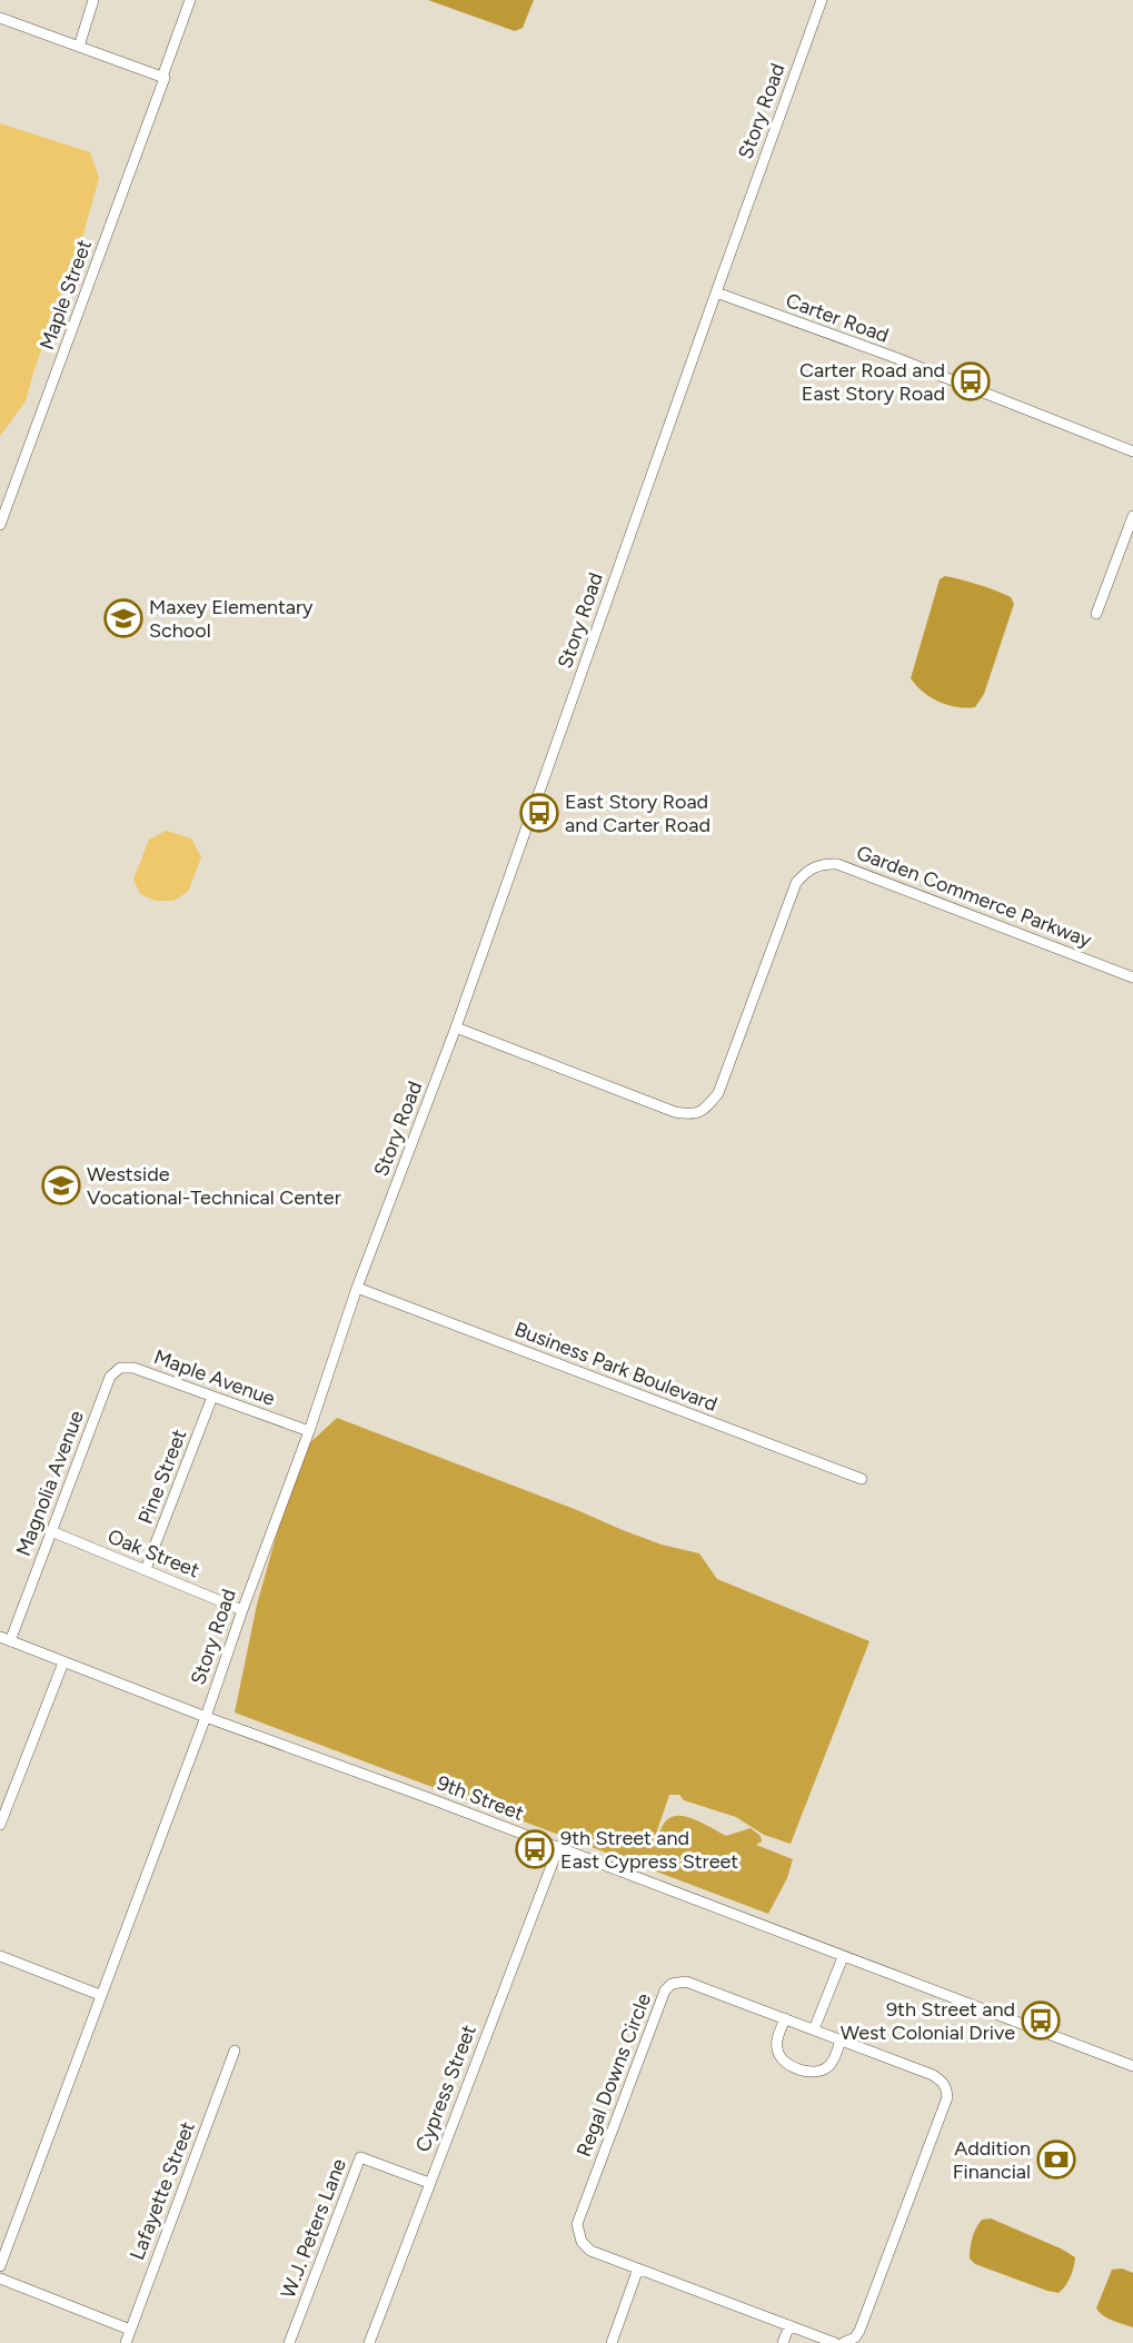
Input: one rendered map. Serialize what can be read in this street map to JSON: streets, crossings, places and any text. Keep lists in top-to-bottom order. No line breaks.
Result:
{"streets":{"street":["Story Road","Maple Street","Carter Road","Garden Commerce Parkway","Business Park Boulevard","Maple Avenue","Pine Street","Magnolia Avenue","Oak Street","9th Street","Regal Downs Circle","Cypress Street","Lafayette Street","W.J. Peters Lane"]},"crossings":[["Story Road","Carter Road"],["Story Road","Garden Commerce Parkway"],["Story Road","Business Park Boulevard"],["Story Road","Maple Avenue"],["Story Road","Oak Street"],["Story Road","9th Street"],["Maple Avenue","Pine Street"],["Maple Avenue","Magnolia Avenue"],["Pine Street","Oak Street"],["Magnolia Avenue","Oak Street"],["Magnolia Avenue","9th Street"],["9th Street","Cypress Street"],["Cypress Street","W.J. Peters Lane"]],"places":{"bus stop":["Carter Road and East Story Road","East Story Road and Carter Road","9th Street and East Cypress Street","9th Street and West Colonial Drive"],"school or university":["Maxey Elementary School","Westside Vocational-Technical Center"],"bank":["Addition Financial"]}}
